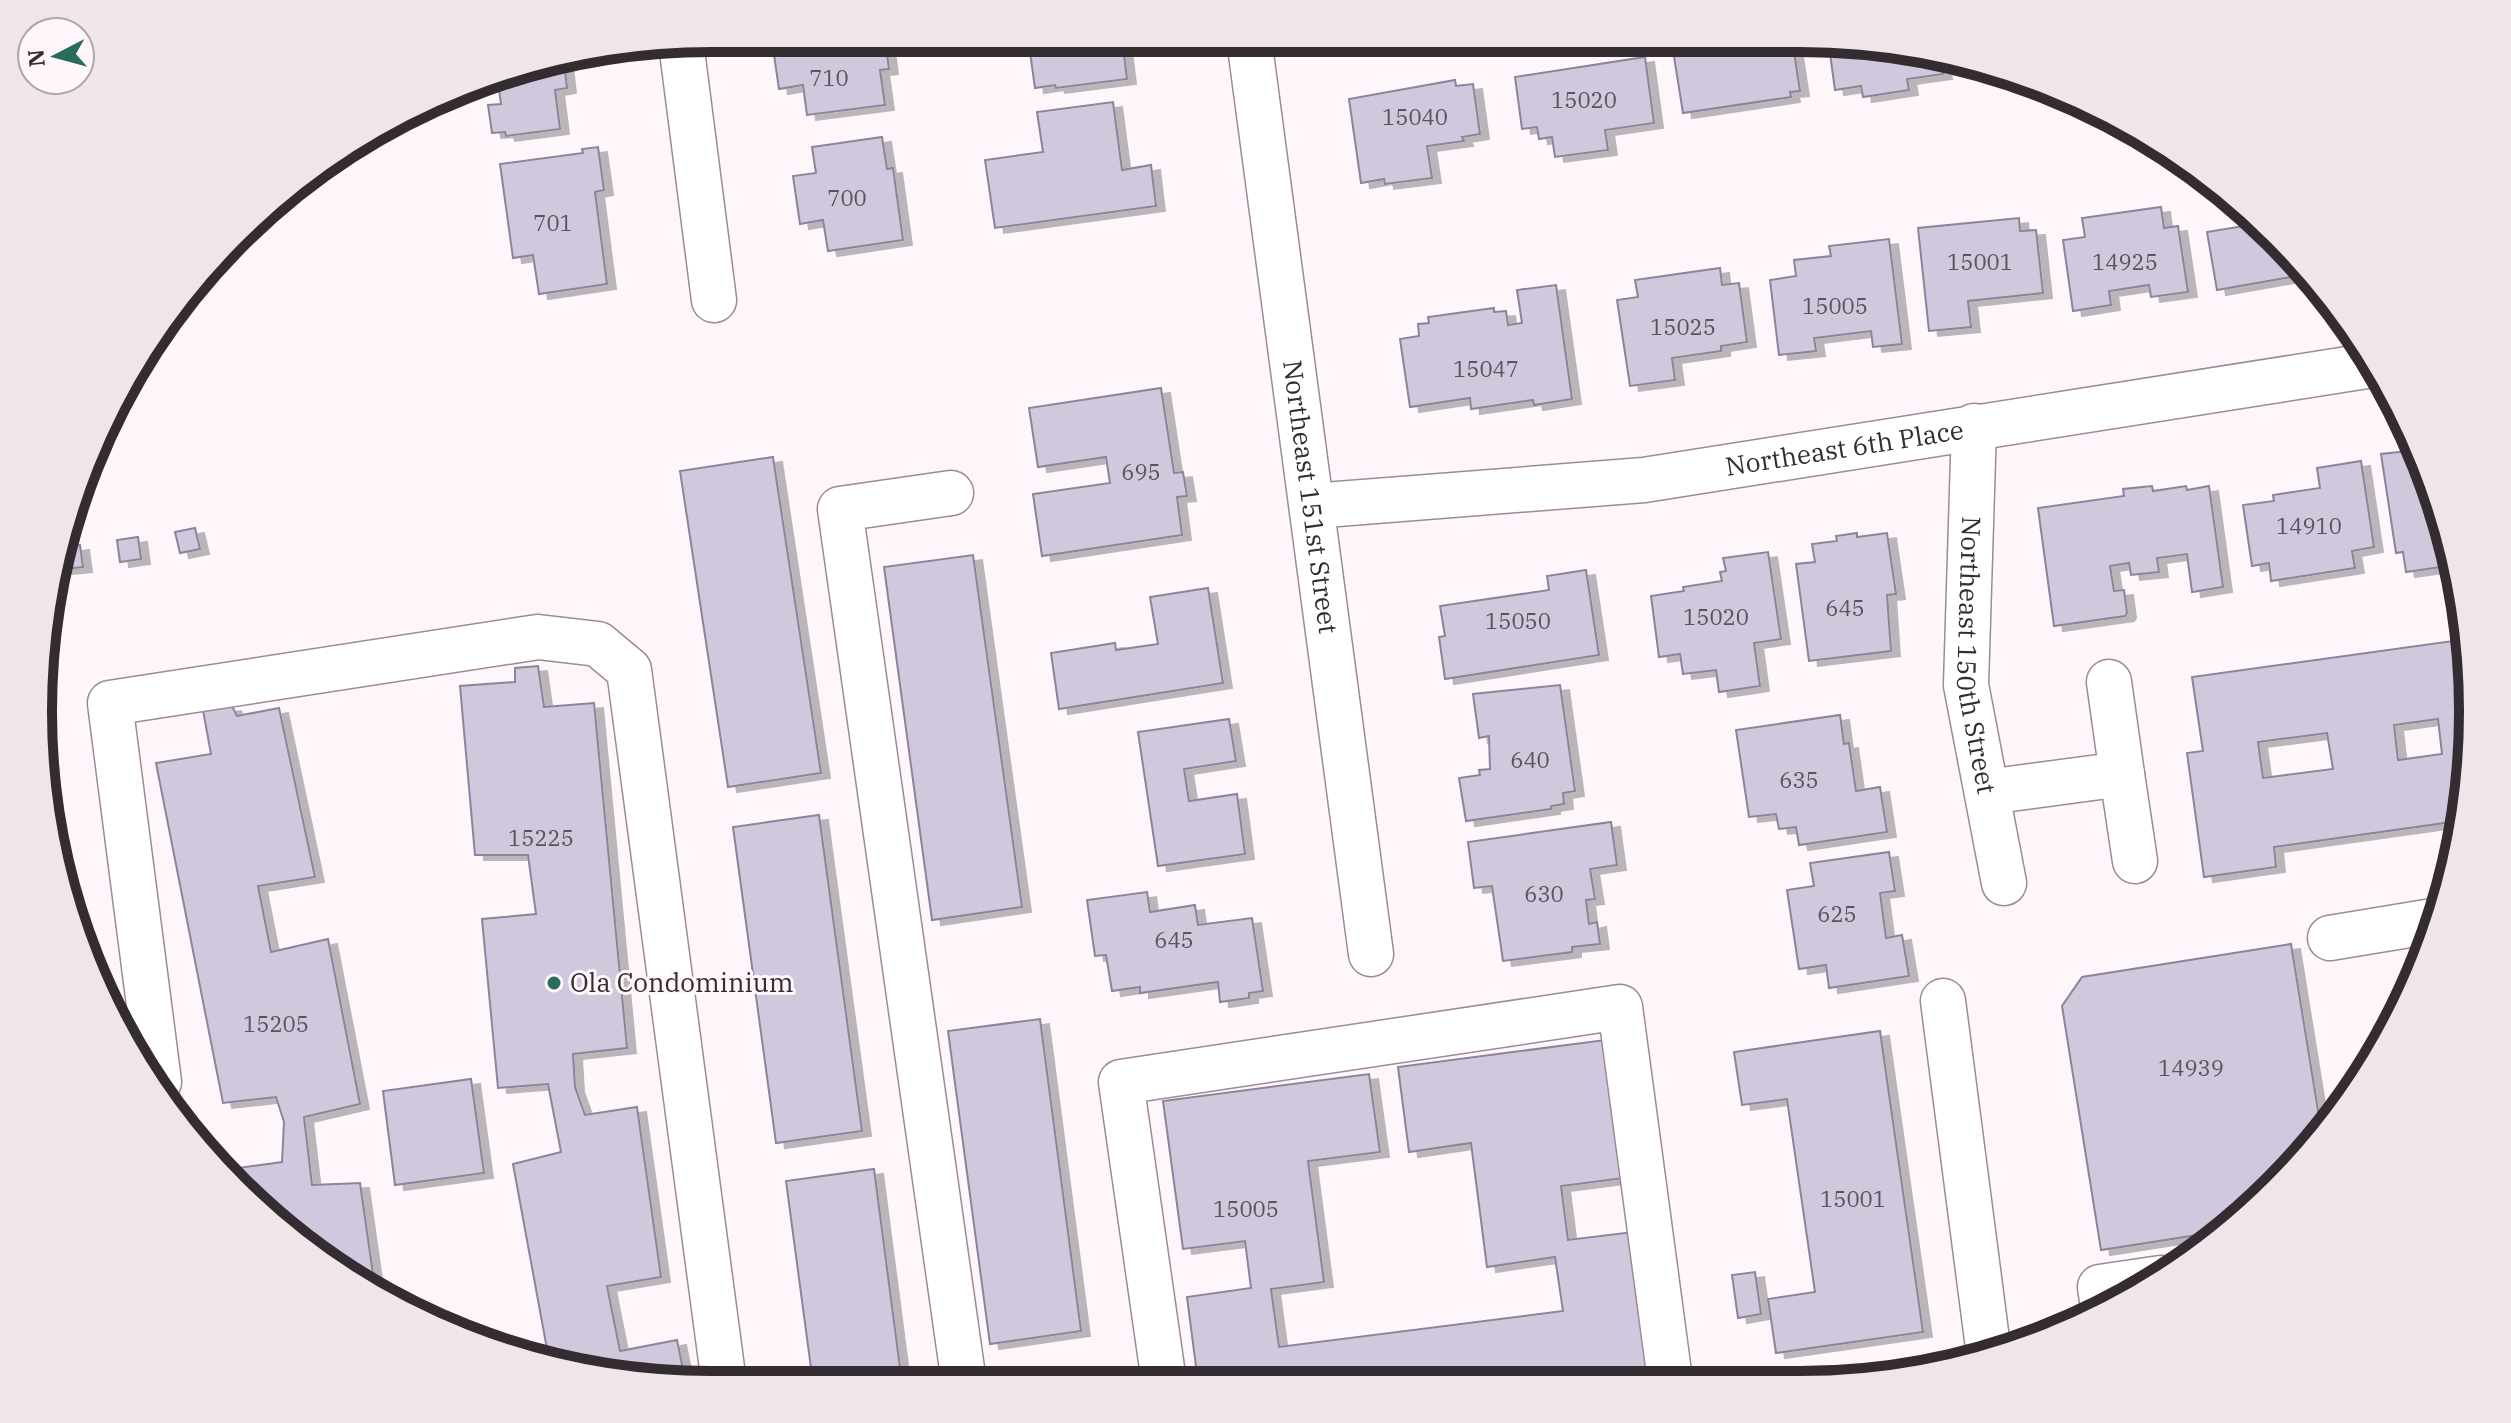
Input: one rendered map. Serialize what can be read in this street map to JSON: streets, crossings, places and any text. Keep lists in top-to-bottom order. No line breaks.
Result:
{"streets":{"street":["Northeast 6th Place","Northeast 151st Street","Northeast 150th Street"]},"crossings":[["Northeast 6th Place","Northeast 151st Street"],["Northeast 6th Place","Northeast 150th Street"]],"places":["Ola Condominium"],"house_numbers":["710","15020","15040","700","701","15001","14925","15005","15025","15047","695","14910","645","15020","15050","640","635","15225","630","625","645","15205","14939","15001","15005"],"north":"left"}
